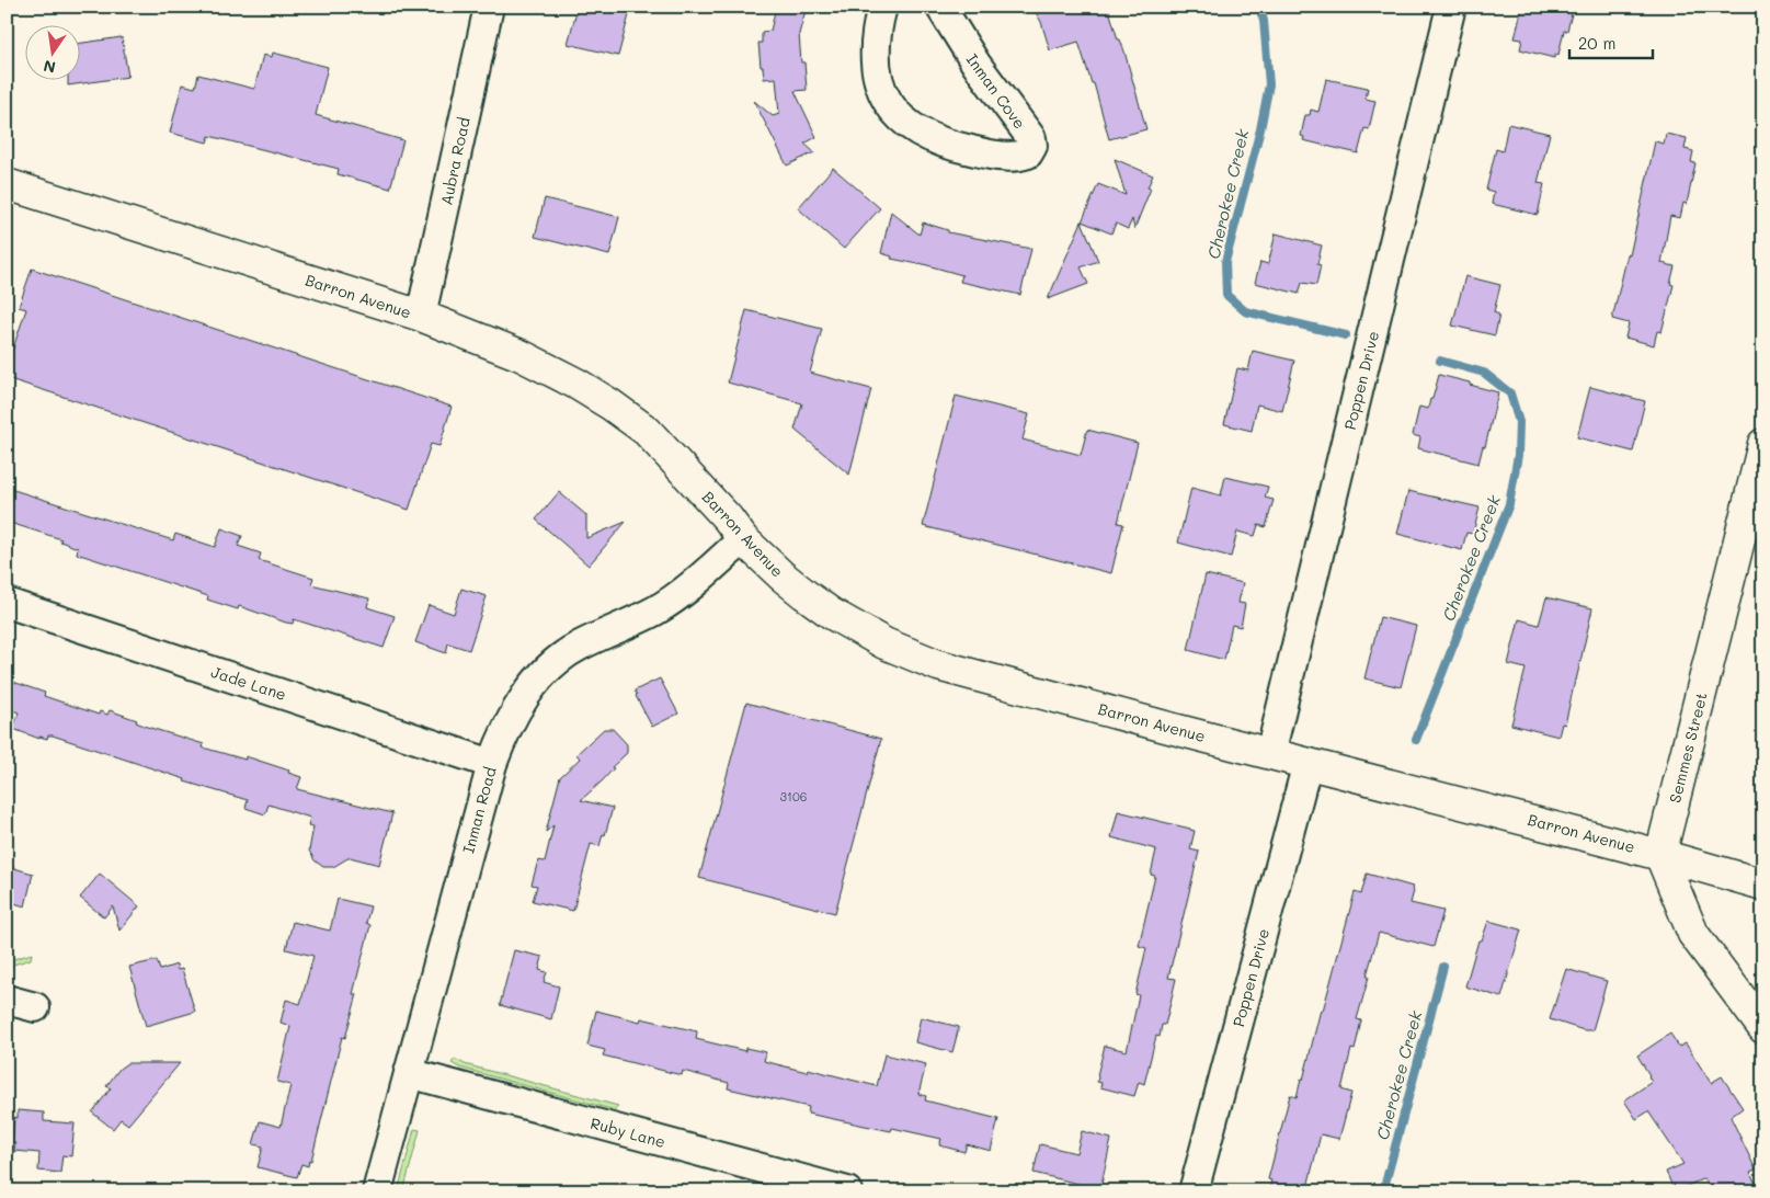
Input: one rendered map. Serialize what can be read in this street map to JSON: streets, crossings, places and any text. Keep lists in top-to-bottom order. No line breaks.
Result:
{"streets":{"main road":["Barron Avenue","Semmes Street"],"street":["Inman Cove","Aubra Road","Poppen Drive","Jade Lane","Inman Road","Ruby Lane"]},"crossings":[["Aubra Road","Barron Avenue"],["Barron Avenue","Poppen Drive"],["Barron Avenue","Semmes Street"],["Barron Avenue","Inman Road"],["Jade Lane","Inman Road"],["Inman Road","Ruby Lane"]],"water":["Cherokee Creek"],"house_numbers":["3106"],"scale_bar":"20 m","north":"bottom"}
